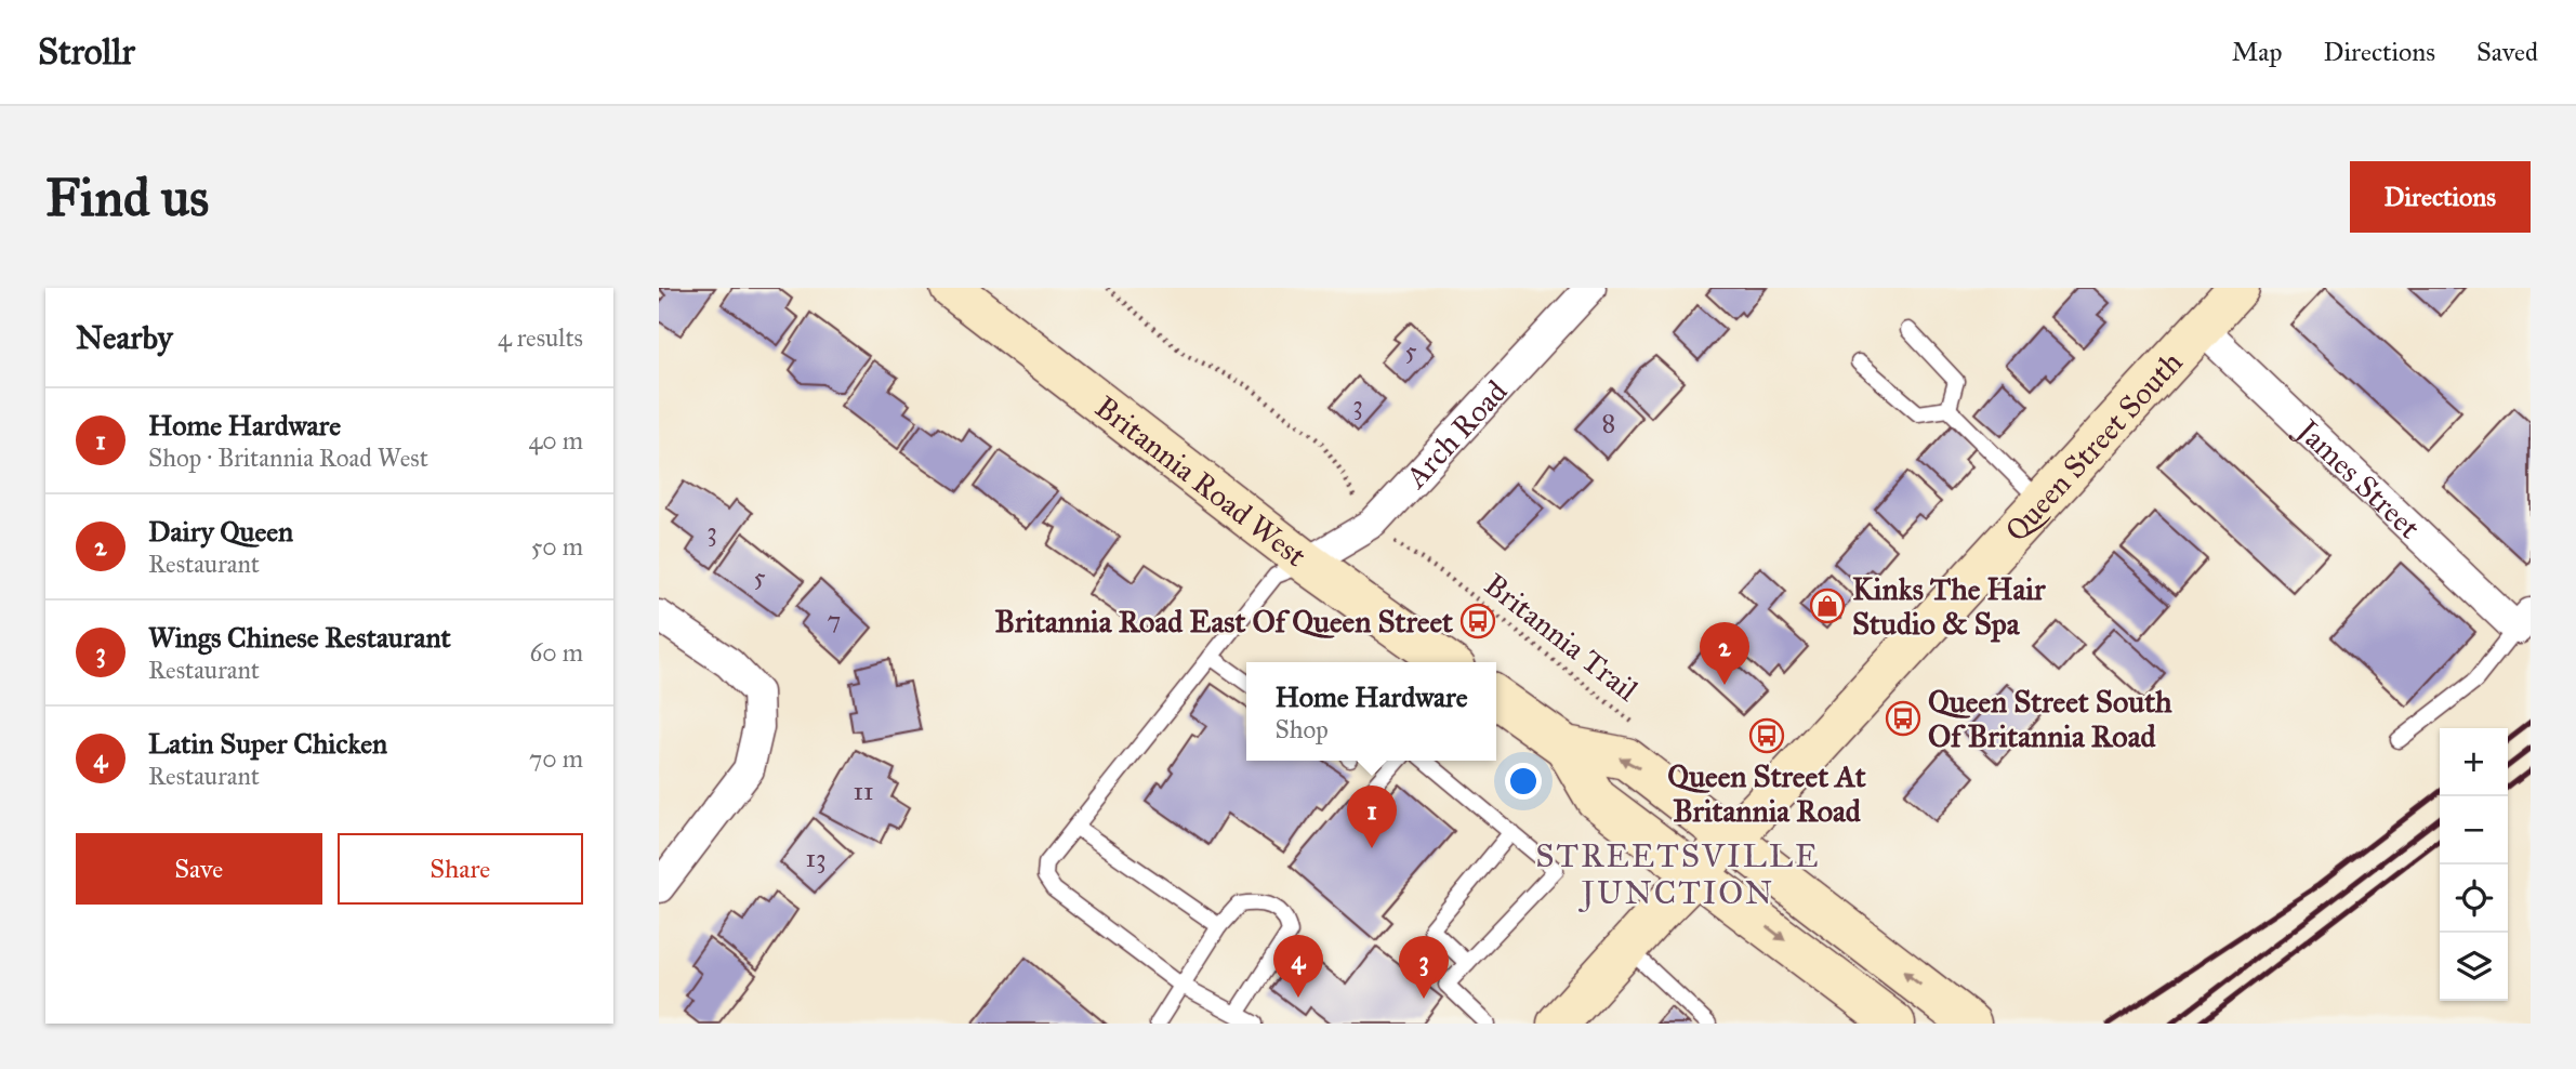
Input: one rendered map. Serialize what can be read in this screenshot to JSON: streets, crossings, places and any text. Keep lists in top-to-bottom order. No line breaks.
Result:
{"streets":{"main road":["Queen Street South","Britannia Road West"],"street":["Arch Road","James Street"],"path":["Britannia Trail"]},"crossings":[["Arch Road","Britannia Road West"],["Queen Street South","James Street"]],"districts":["STREETSVILLE JUNCTION"],"places":{"shop":["Kinks The Hair Studio & Spa"],"bus stop":["Britannia Road East Of Queen Street","Queen Street South Of Britannia Road","Queen Street At Britannia Road"]},"house_numbers":["5","3","8","3","5","7","11","13"],"page":{"header":"Strollr","nav":["Map","Directions","Saved"],"buttons":["Directions",["Save","Share"]],"title":"Find us","heading":["Nearby","4 results"],"list":[{"mark":"1","name":"Home Hardware","note":"Shop · Britannia Road West","value":"40 m"},{"mark":"2","name":"Dairy Queen","note":"Restaurant","value":"50 m"},{"mark":"3","name":"Wings Chinese Restaurant","note":"Restaurant","value":"60 m"},{"mark":"4","name":"Latin Super Chicken","note":"Restaurant","value":"70 m"}],"pins":["2","1","4","3"],"popup":["Home Hardware","Shop"],"map_buttons":["+","−"]}}
